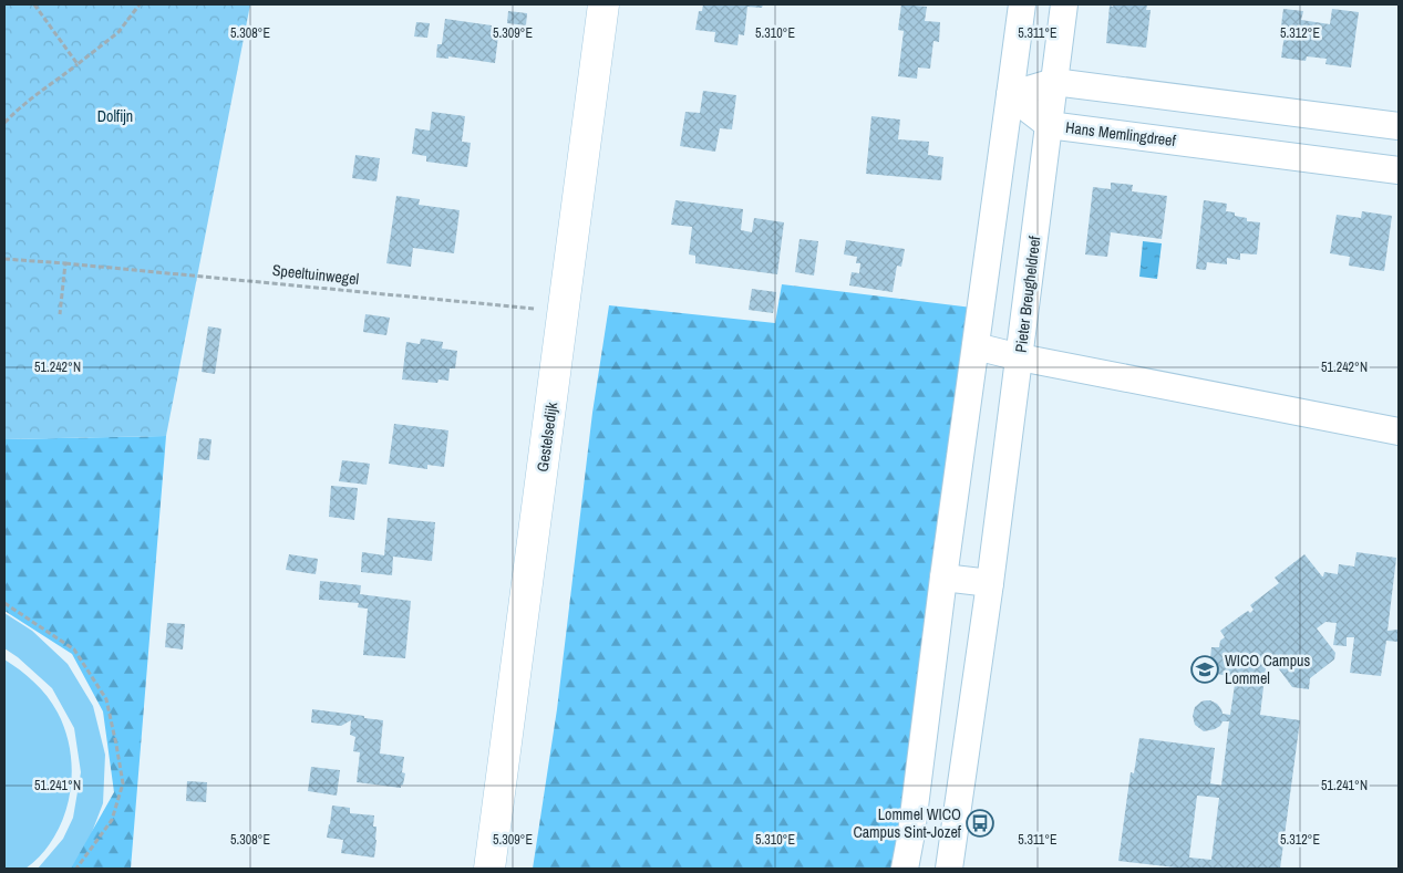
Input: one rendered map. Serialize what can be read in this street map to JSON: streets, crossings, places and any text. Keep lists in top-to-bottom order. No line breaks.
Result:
{"streets":{"main road":["Gestelsedijk"],"street":["Hans Memlingdreef","Pieter Breugheldreef"],"path":["Speeltuinwegel"]},"crossings":[["Hans Memlingdreef","Pieter Breugheldreef"],["Speeltuinwegel","Gestelsedijk"]],"parks":["Dolfijn"],"places":{"school or university":["WICO Campus Lommel"],"bus stop":["Lommel WICO Campus Sint-Jozef"]},"coordinates":["5.308°E","5.309°E","5.310°E","5.311°E","5.312°E","51.242°N","51.241°N"]}
